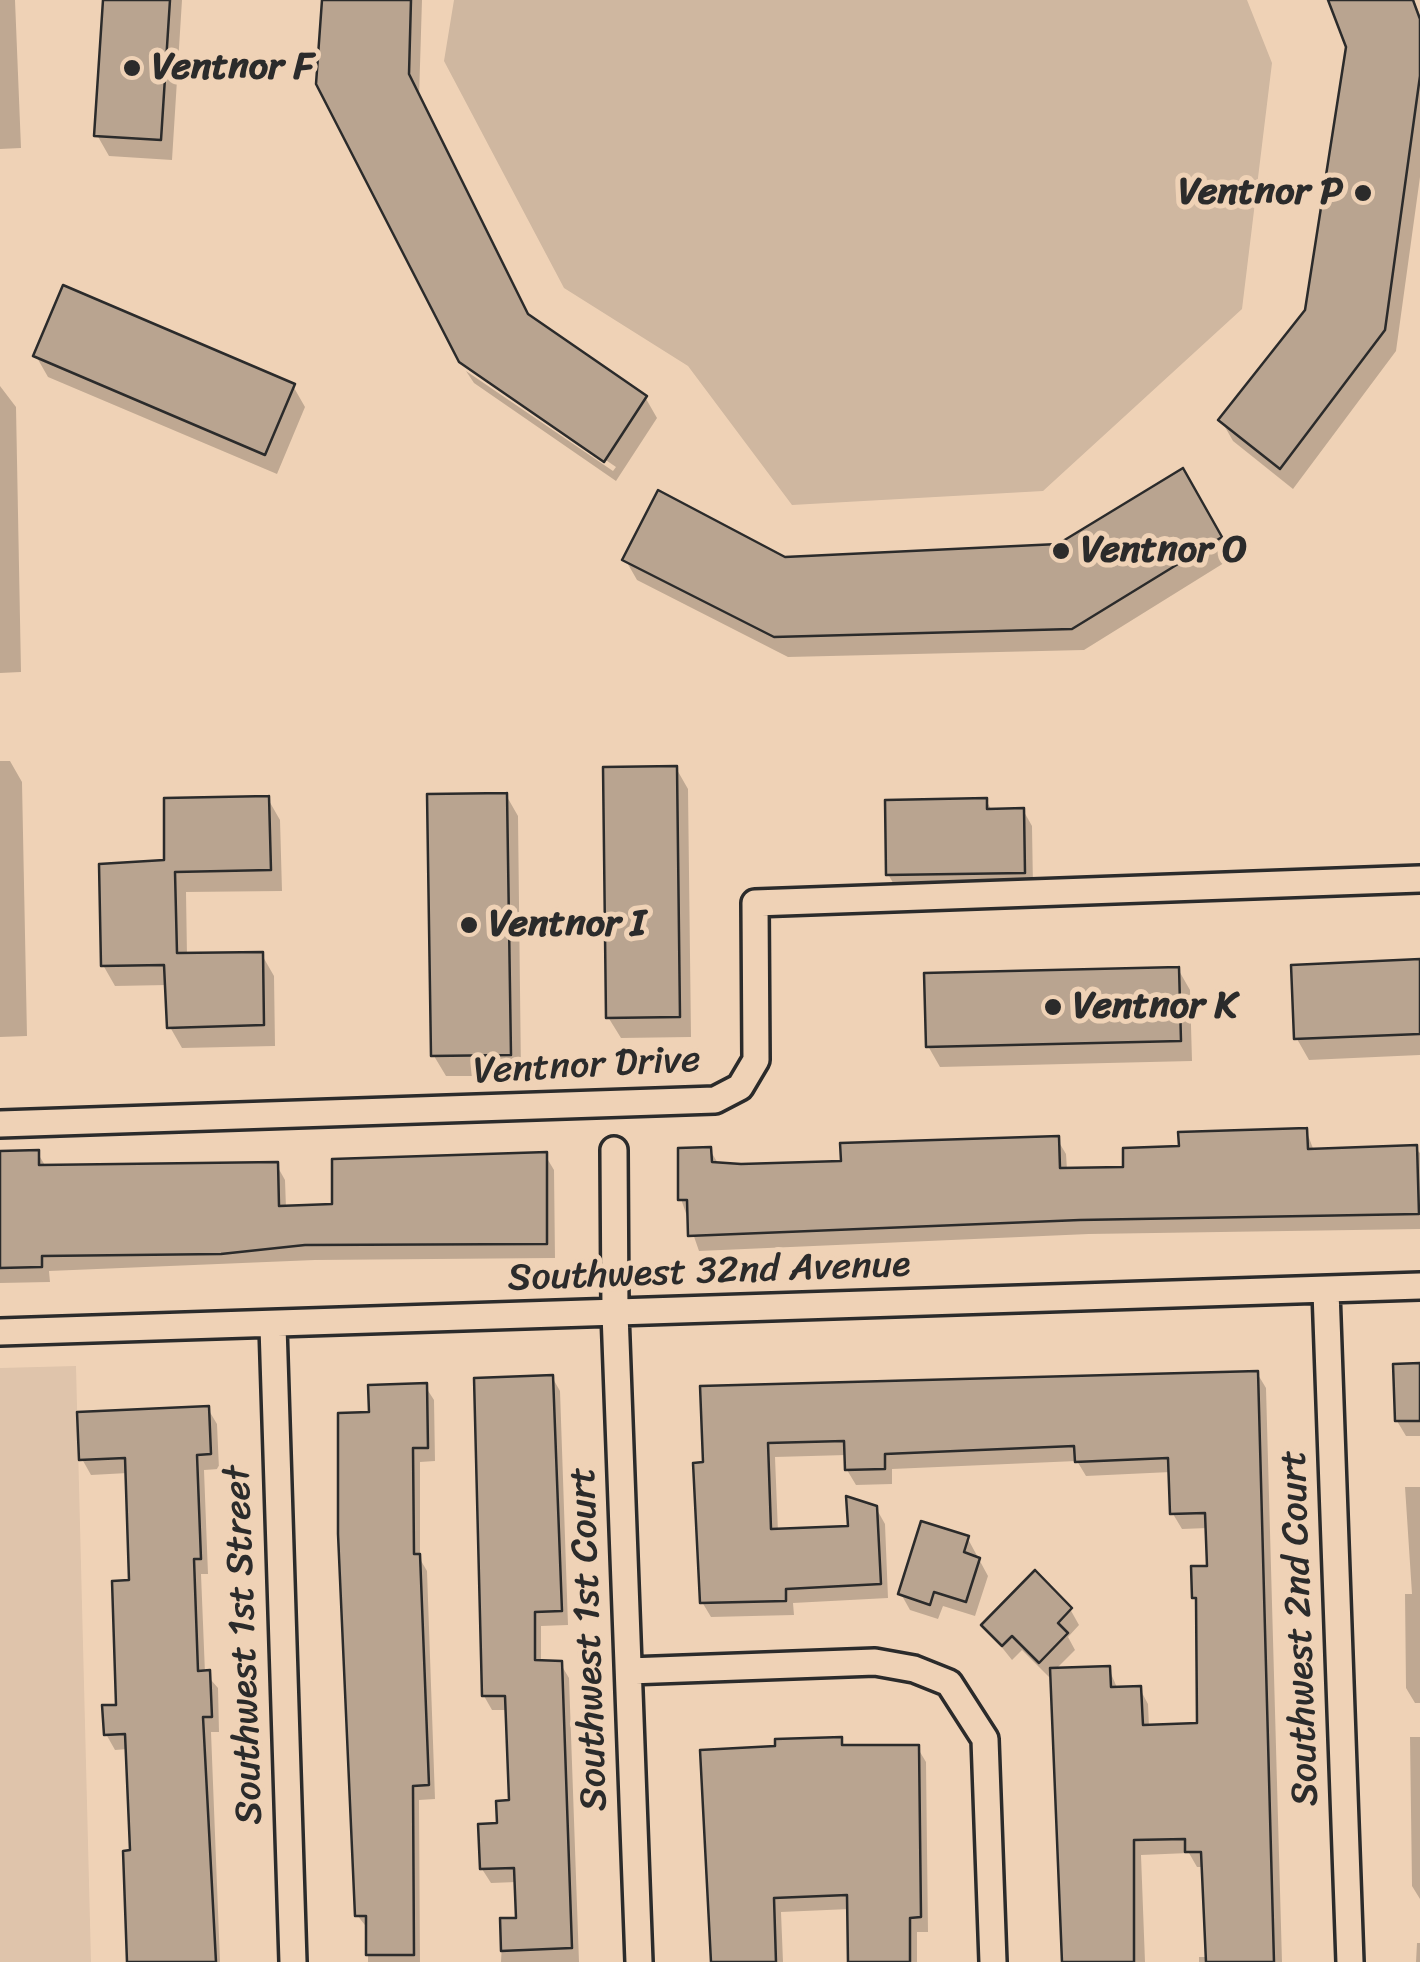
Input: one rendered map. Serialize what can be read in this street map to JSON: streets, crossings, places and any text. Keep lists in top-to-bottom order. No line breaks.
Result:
{"streets":{"street":["Ventnor Drive","Southwest 32nd Avenue","Southwest 2nd Court","Southwest 1st Court","Southwest 1st Street"]},"crossings":[["Southwest 32nd Avenue","Southwest 2nd Court"],["Southwest 32nd Avenue","Southwest 1st Court"],["Southwest 32nd Avenue","Southwest 1st Street"]],"places":["Ventnor F","Ventnor P","Ventnor O","Ventnor I","Ventnor K"]}
